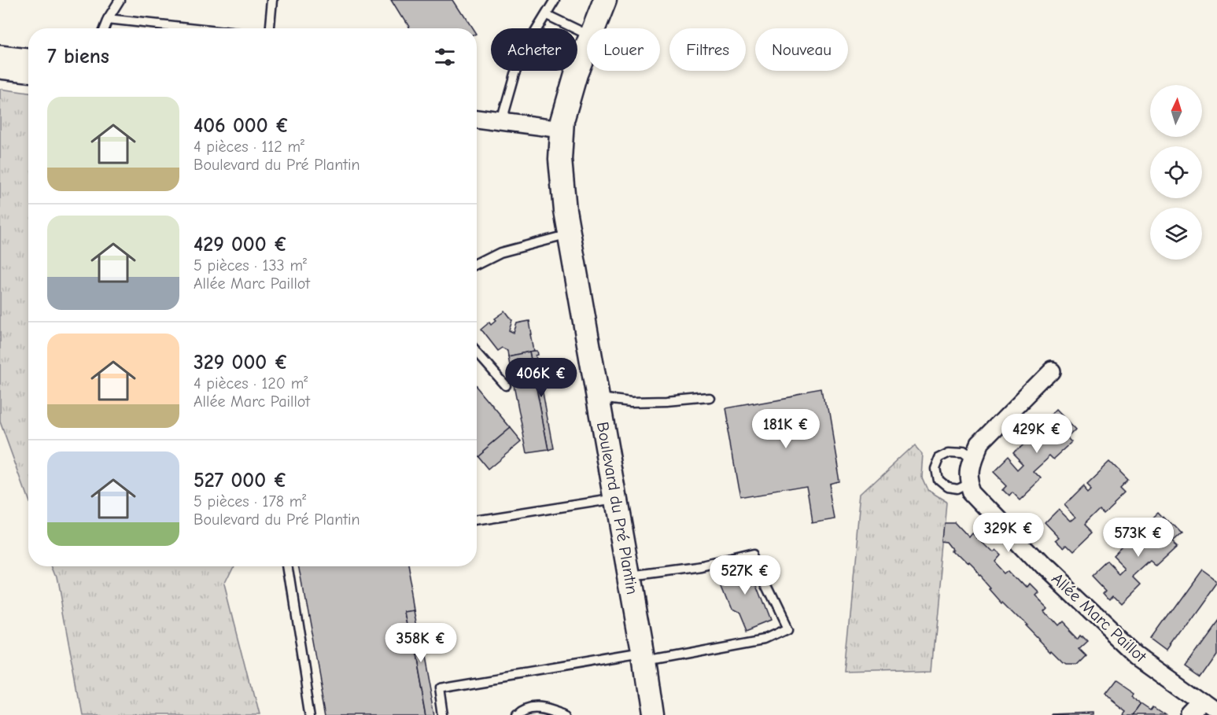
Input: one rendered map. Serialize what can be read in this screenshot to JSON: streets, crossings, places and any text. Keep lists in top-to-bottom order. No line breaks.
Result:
{"streets":{"street":["Boulevard du Pré Plantin","Allée Marc Paillot"]},"north":"top","page":{"chip":["Acheter","Louer","Filtres","Nouveau"],"heading":"7 biens","list":[{"name":"406 000 €","note":"4 pièces · 112 m² · Boulevard du Pré Plantin"},{"name":"429 000 €","note":"5 pièces · 133 m² · Allée Marc Paillot"},{"name":"329 000 €","note":"4 pièces · 120 m² · Allée Marc Paillot"},{"name":"527 000 €","note":"5 pièces · 178 m² · Boulevard du Pré Plantin"}],"price":["406K €","181K €","429K €","329K €","573K €","527K €","358K €"]}}
